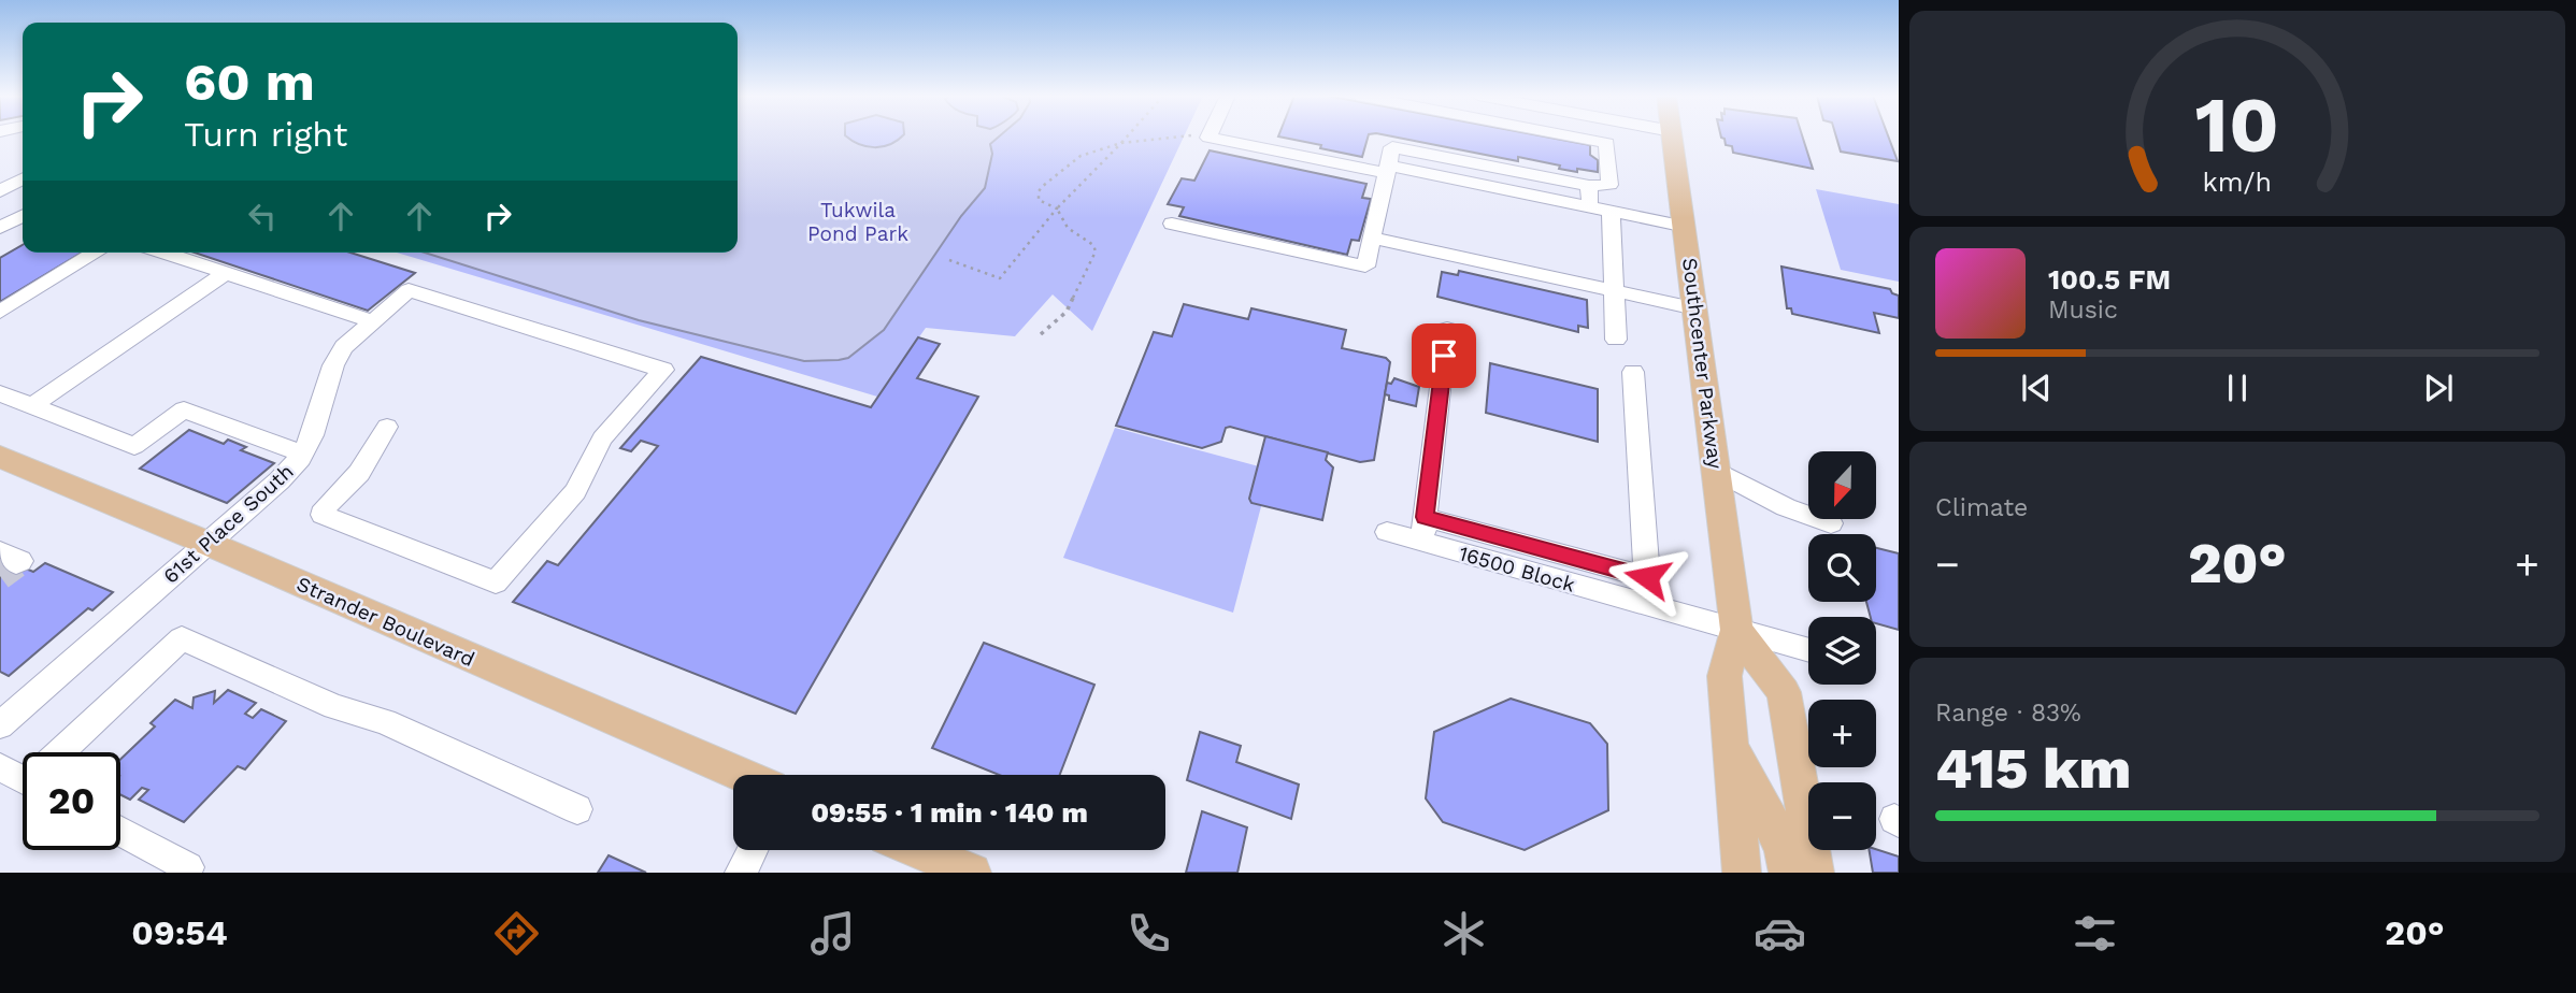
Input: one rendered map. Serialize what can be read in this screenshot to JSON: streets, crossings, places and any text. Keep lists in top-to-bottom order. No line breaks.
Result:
{"streets":{"main road":["Southcenter Parkway","Strander Boulevard"],"street":["61st Place South","16500 Block"]},"crossings":[["Southcenter Parkway","16500 Block"],["61st Place South","Strander Boulevard"]],"parks":["Tukwila Pond Park"],"north":"bottom","page":{"turn":["60 m","Turn right"],"song":["100.5 FM","Music"],"tile":["Climate",["Range · 83%","415 km"]],"map_buttons":["+","−"],"heat":["−","20°","+"],"limit":"20","trip":"09:55 · 1 min · 140 m","tabs":["09:54","20°"],"gauge":["10","km/h"]}}
